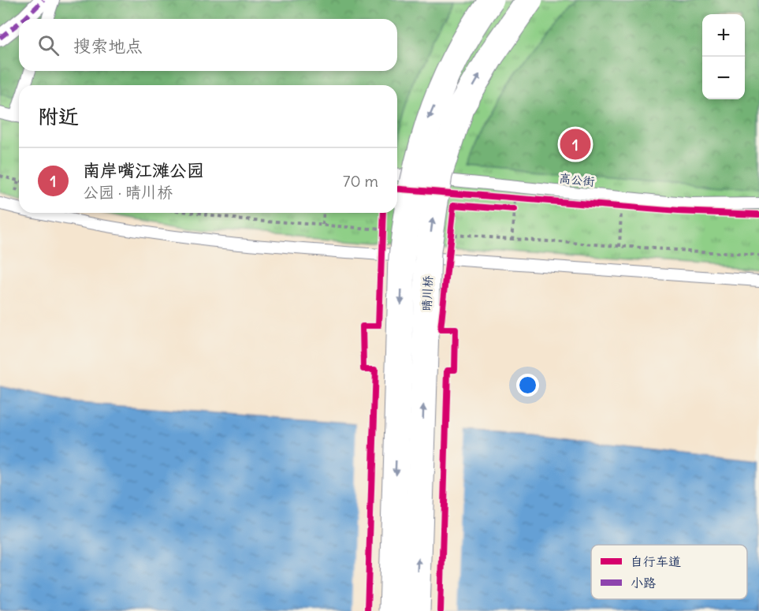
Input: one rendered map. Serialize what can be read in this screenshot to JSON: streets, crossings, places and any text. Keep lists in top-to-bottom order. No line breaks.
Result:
{"streets":{"main road":["晴川桥"],"lane":["高公街"]},"legend":["自行车道","小路"],"page":{"map_buttons":["+","−"],"search":"搜索地点","heading":"附近","pins":"1","list":[{"mark":"1","name":"南岸嘴江滩公园","note":"公园 · 晴川桥","value":"70 m"}]}}
